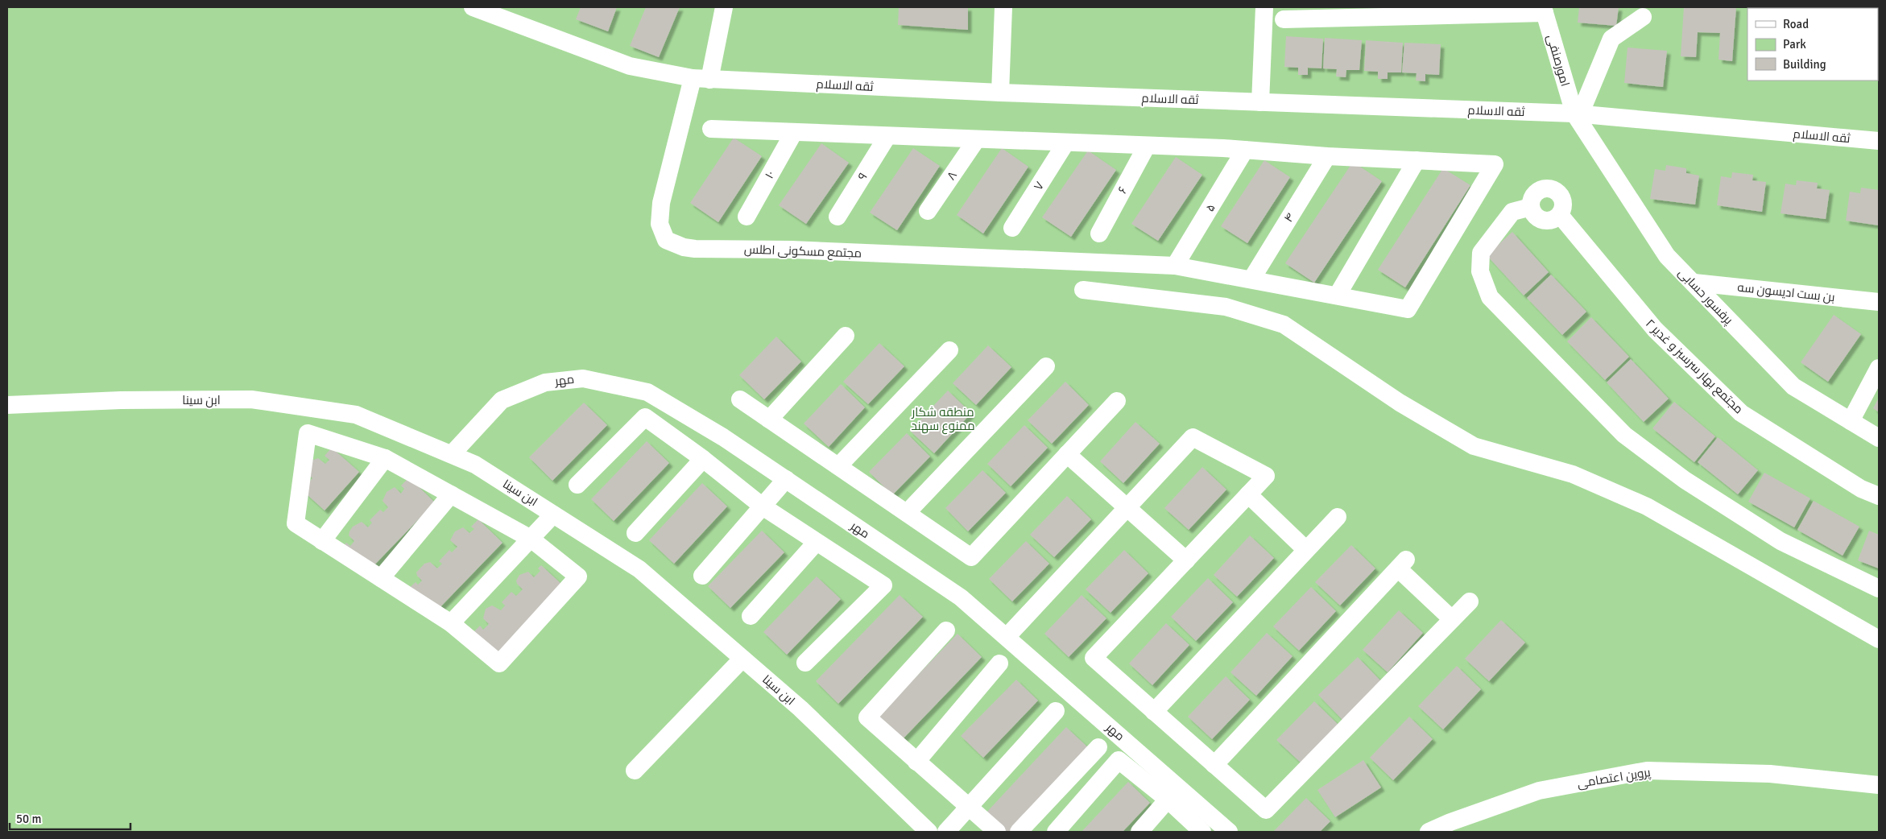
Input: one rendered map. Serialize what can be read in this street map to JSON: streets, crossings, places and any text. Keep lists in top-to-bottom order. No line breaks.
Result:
{"streets":{"street":["امورصنفی","ثقه الاسلام","۱۰","۸","۹","۷","۶","۵","۴","مجتمع مسکونی اطلس","بن بست ادیسون سه","پرفسور حسابی","مجتمع بهار سرسبز و غدیر ۲","مهر","ابن سینا","پروین اعتصامی"]},"crossings":[["امورصنفی","ثقه الاسلام"],["امورصنفی","پرفسور حسابی"],["ثقه الاسلام","مجتمع مسکونی اطلس"],["ثقه الاسلام","پرفسور حسابی"],["۵","مجتمع مسکونی اطلس"],["بن بست ادیسون سه","پرفسور حسابی"],["مهر","ابن سینا"]],"parks":["منطقه شکار ممنوع سهند"],"legend":["Road","Park","Building"],"scale_bar":"50 m"}
